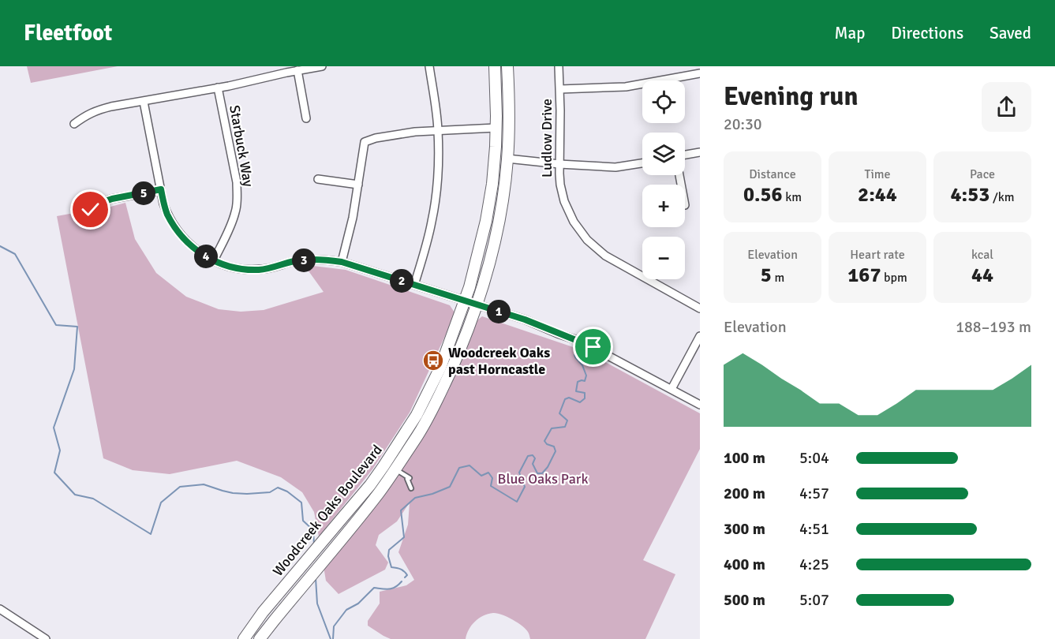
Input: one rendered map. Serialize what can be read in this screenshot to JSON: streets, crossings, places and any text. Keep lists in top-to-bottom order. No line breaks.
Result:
{"streets":{"main road":["Woodcreek Oaks Boulevard"],"street":["Ludlow Drive","Starbuck Way"]},"parks":["Blue Oaks Park"],"places":{"bus stop":["Woodcreek Oaks past Horncastle"]},"page":{"header":"Fleetfoot","nav":["Map","Directions","Saved"],"heading":["Evening run","20:30"],"map_buttons":["+","−"],"stats":[["Distance","0.56 km"],["Time","2:44"],["Pace","4:53 /km"],["Elevation","5 m"],["Heart rate","167 bpm"],["kcal","44"]],"pins":["5","4","3","2","1"],"chart":["Elevation","188–193 m"],"list":[{"name":"100 m","note":"5:04"},{"name":"200 m","note":"4:57"},{"name":"300 m","note":"4:51"},{"name":"400 m","note":"4:25"},{"name":"500 m","note":"5:07"}]}}
